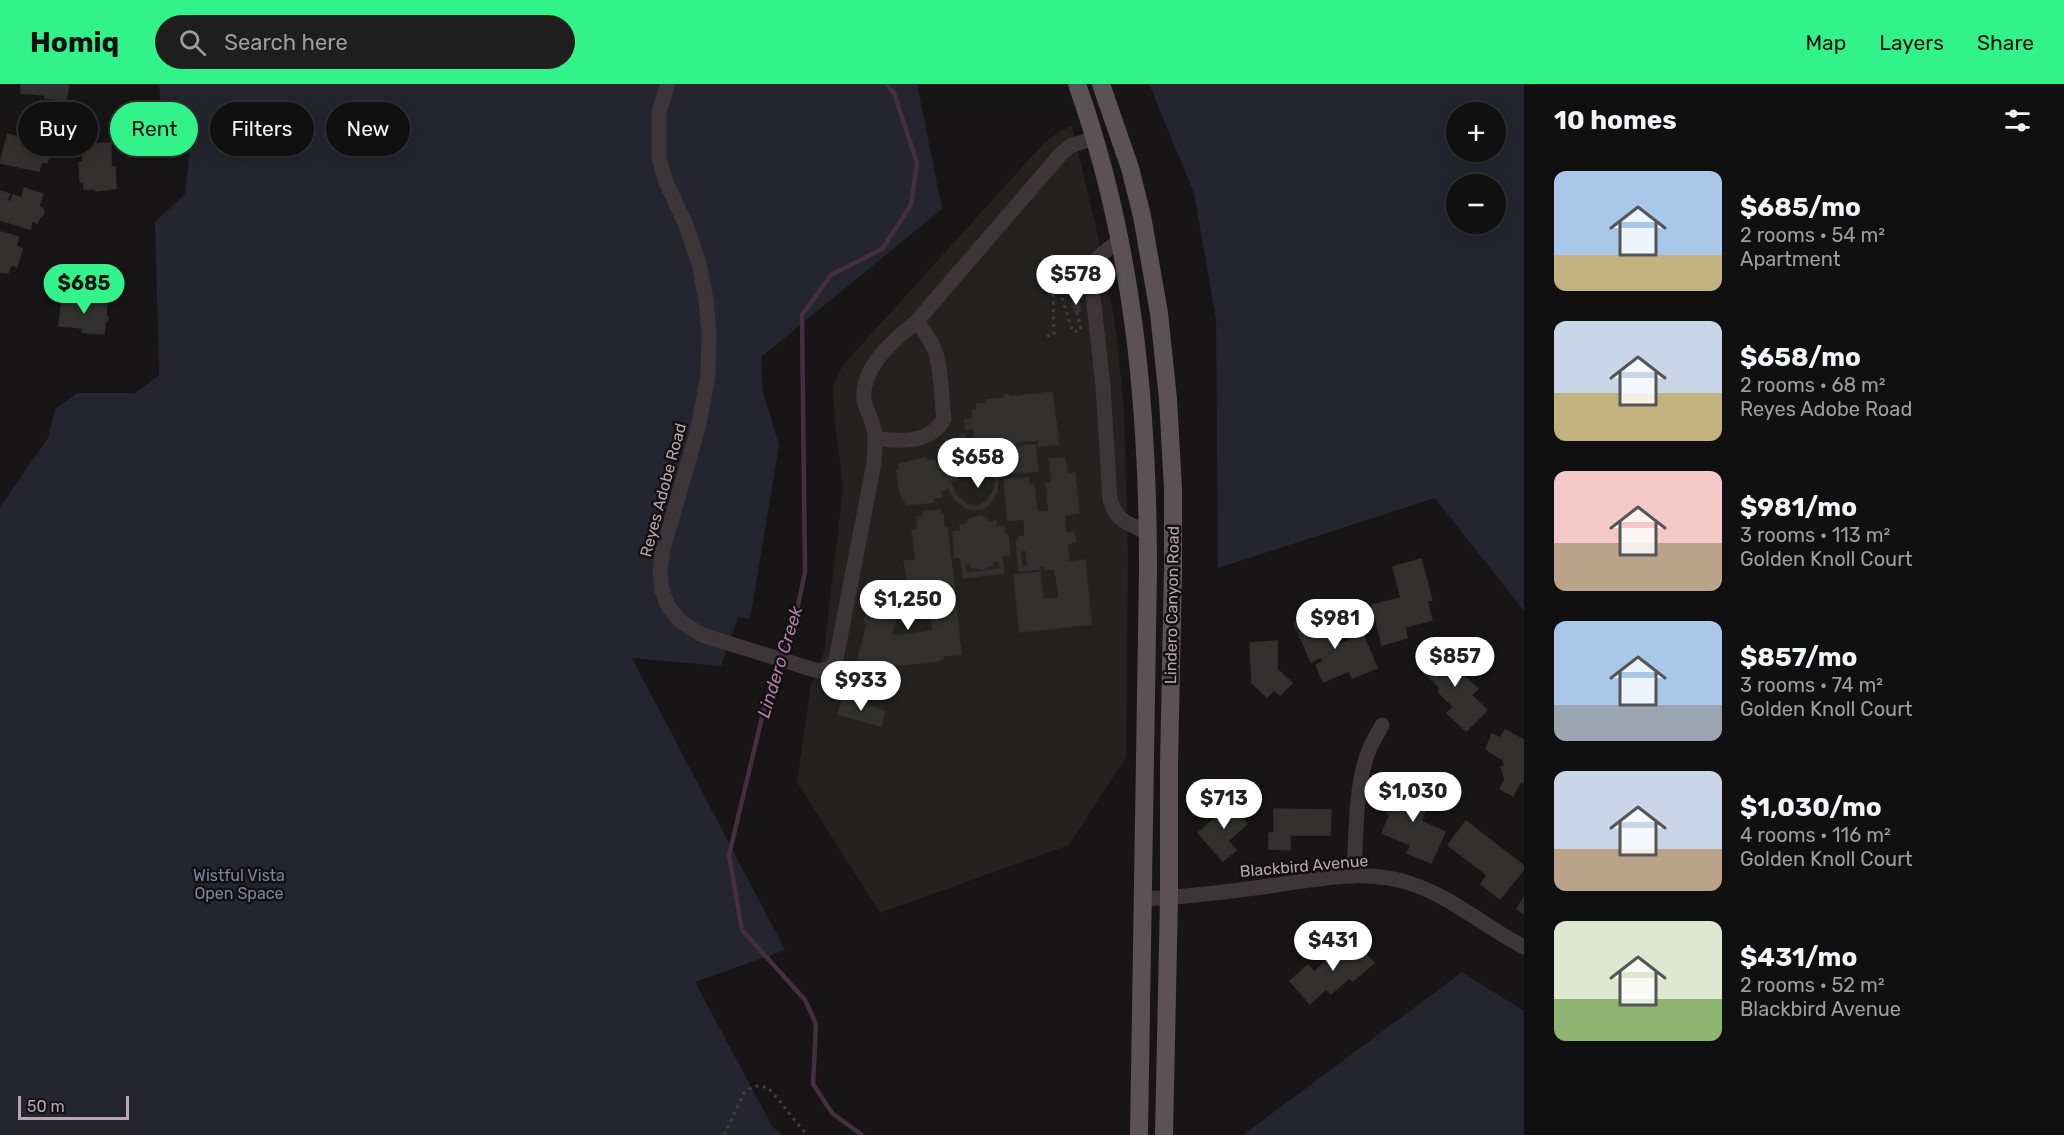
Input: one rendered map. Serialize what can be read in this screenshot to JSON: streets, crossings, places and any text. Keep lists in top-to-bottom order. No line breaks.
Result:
{"streets":{"main road":["Lindero Canyon Road"],"street":["Reyes Adobe Road","Blackbird Avenue"]},"crossings":[["Reyes Adobe Road","Lindero Canyon Road"],["Lindero Canyon Road","Blackbird Avenue"]],"water":["Lindero Creek"],"parks":["Wistful Vista Open Space"],"scale_bar":"50 m","page":{"header":"Homiq","search":"Search here","nav":["Map","Layers","Share"],"heading":"10 homes","map_buttons":["+","−"],"chip":["Buy","Rent","Filters","New"],"list":[{"name":"$685/mo","note":"2 rooms · 54 m² · Apartment"},{"name":"$658/mo","note":"2 rooms · 68 m² · Reyes Adobe Road"},{"name":"$981/mo","note":"3 rooms · 113 m² · Golden Knoll Court"},{"name":"$857/mo","note":"3 rooms · 74 m² · Golden Knoll Court"},{"name":"$1,030/mo","note":"4 rooms · 116 m² · Golden Knoll Court"},{"name":"$431/mo","note":"2 rooms · 52 m² · Blackbird Avenue"}],"price":["$578","$685","$658","$1,250","$981","$857","$933","$1,030","$713","$431"],"scale":"50 m"}}
